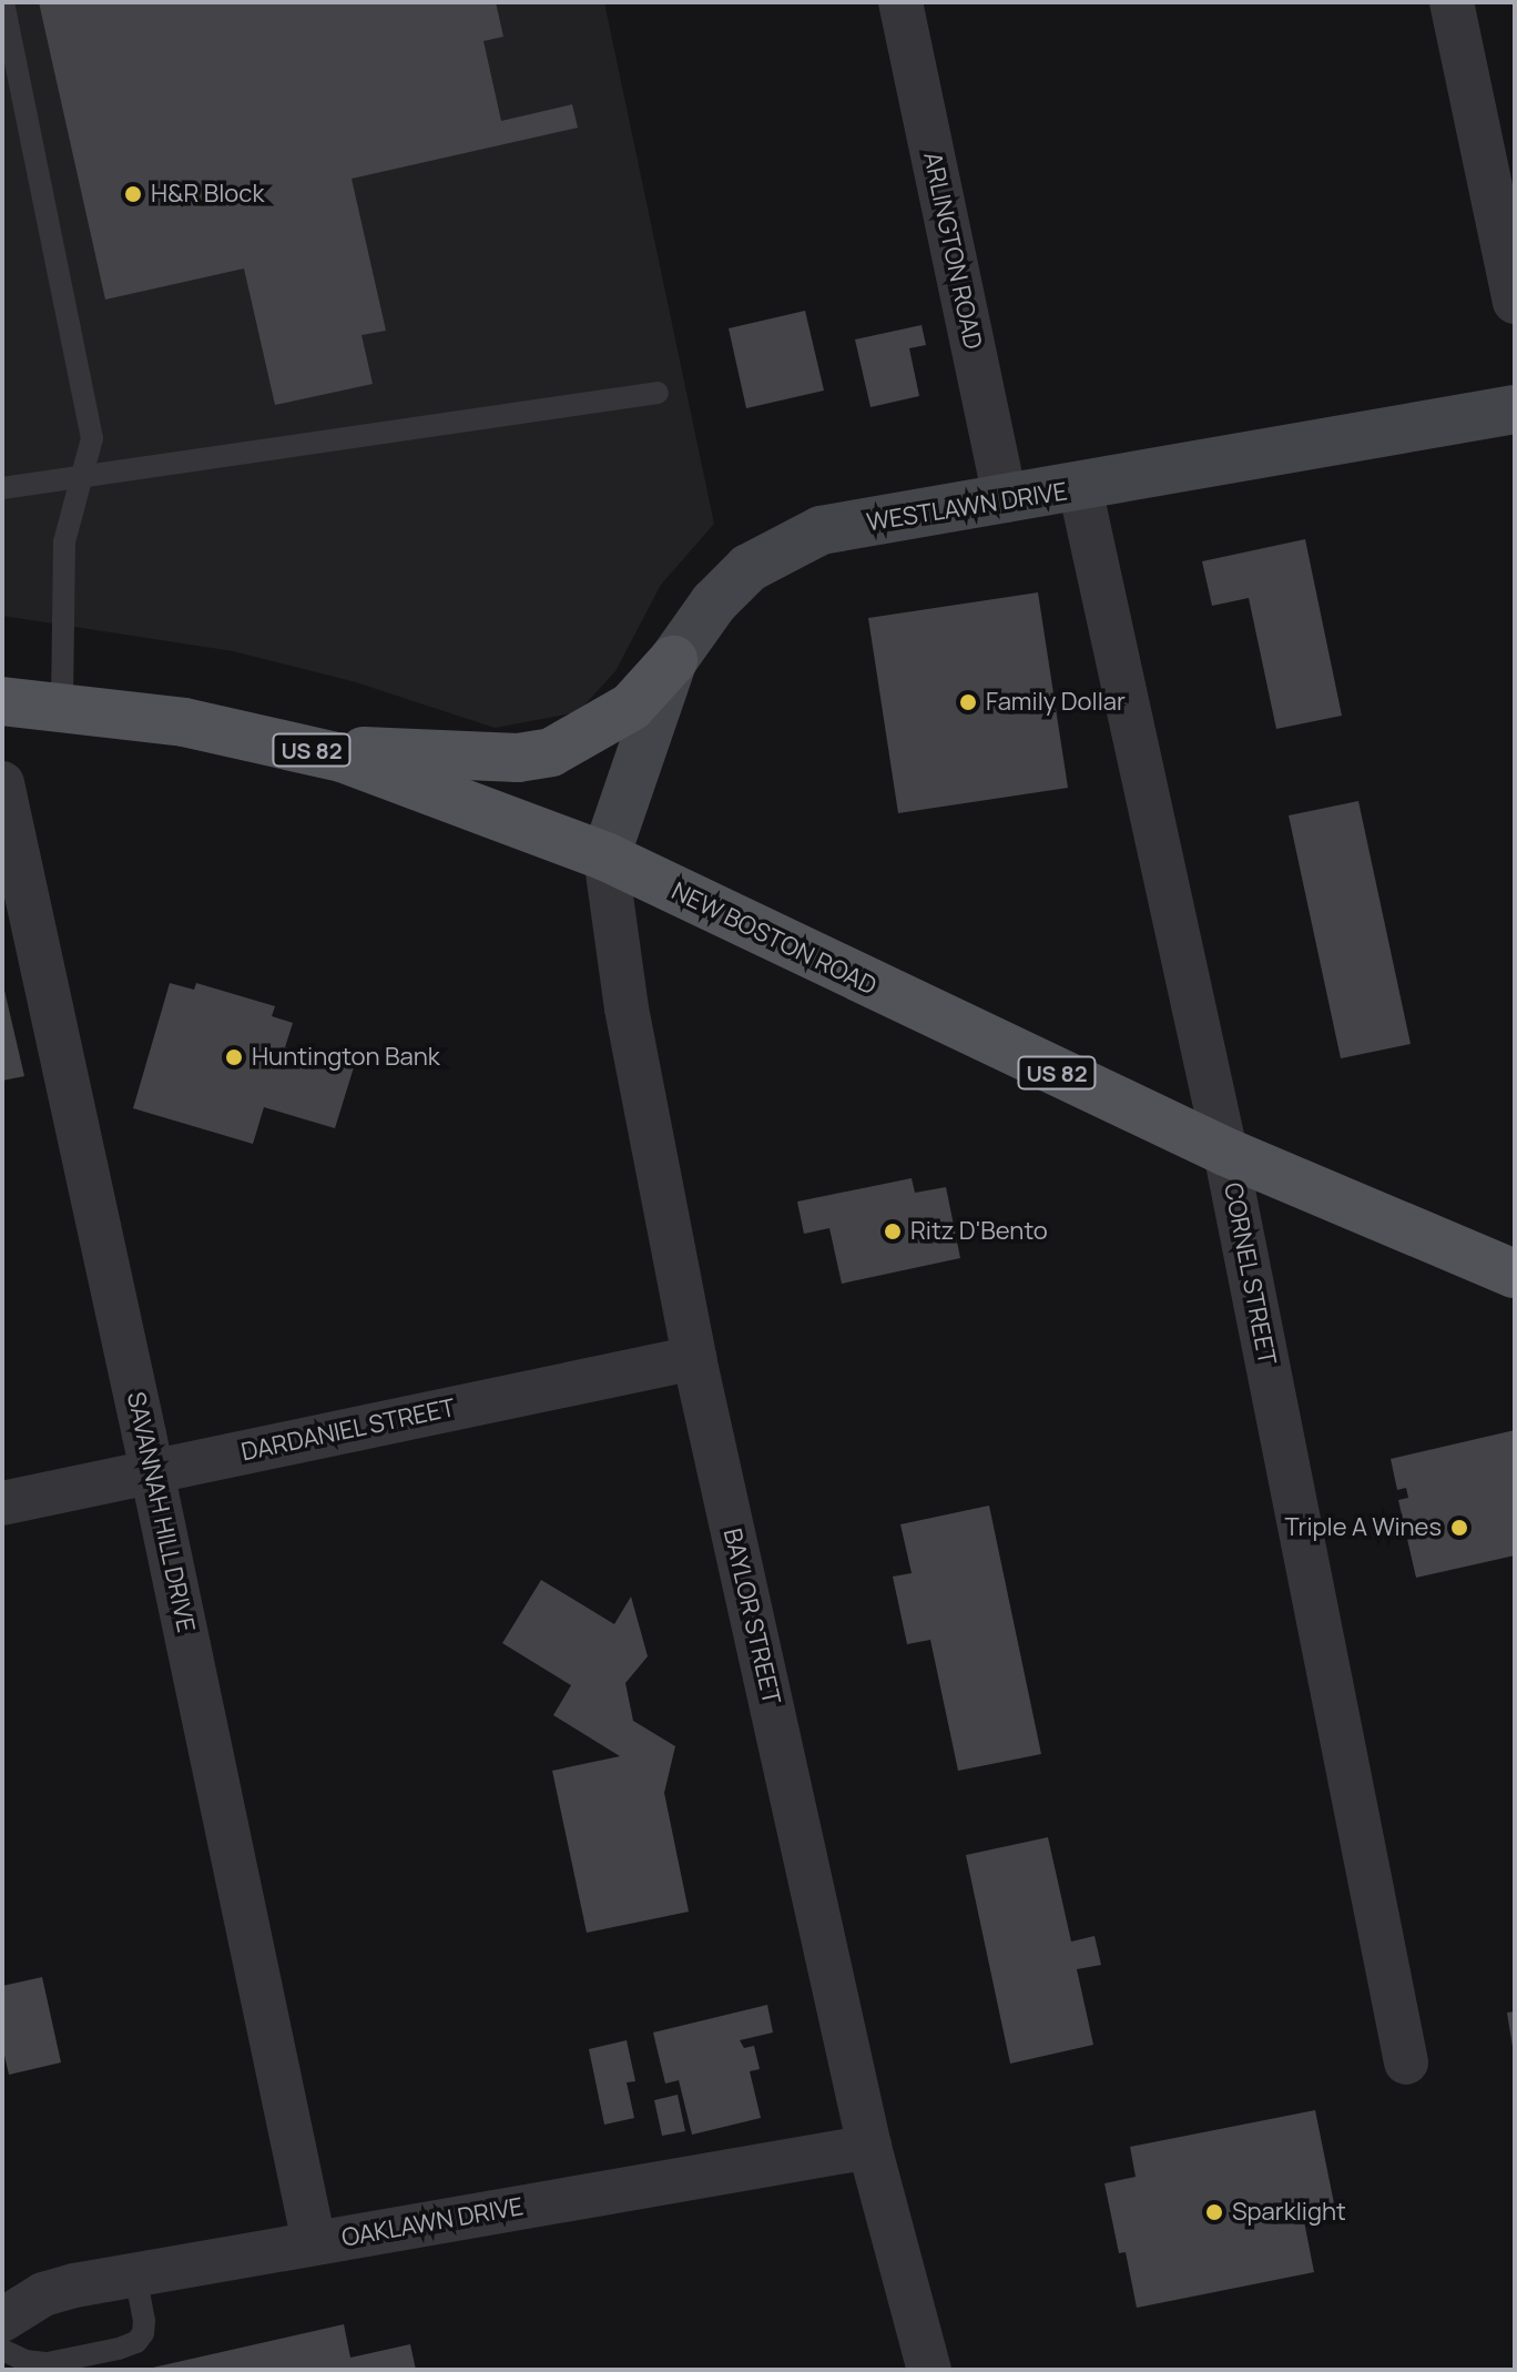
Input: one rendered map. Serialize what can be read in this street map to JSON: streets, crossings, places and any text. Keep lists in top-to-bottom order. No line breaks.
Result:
{"streets":{"main road":["WESTLAWN DRIVE","US 82","NEW BOSTON ROAD"],"street":["ARLINGTON ROAD","CORNEL STREET","DARDANIEL STREET","SAVANNAH HILL DRIVE","BAYLOR STREET","OAKLAWN DRIVE"]},"crossings":[["ARLINGTON ROAD","WESTLAWN DRIVE"],["WESTLAWN DRIVE","NEW BOSTON ROAD"],["WESTLAWN DRIVE","CORNEL STREET"],["WESTLAWN DRIVE","BAYLOR STREET"],["NEW BOSTON ROAD","CORNEL STREET"],["NEW BOSTON ROAD","BAYLOR STREET"],["DARDANIEL STREET","SAVANNAH HILL DRIVE"],["DARDANIEL STREET","BAYLOR STREET"],["SAVANNAH HILL DRIVE","OAKLAWN DRIVE"],["BAYLOR STREET","OAKLAWN DRIVE"]],"places":["H&R Block","Family Dollar","Huntington Bank","Ritz D'Bento","Triple A Wines","Sparklight"]}
